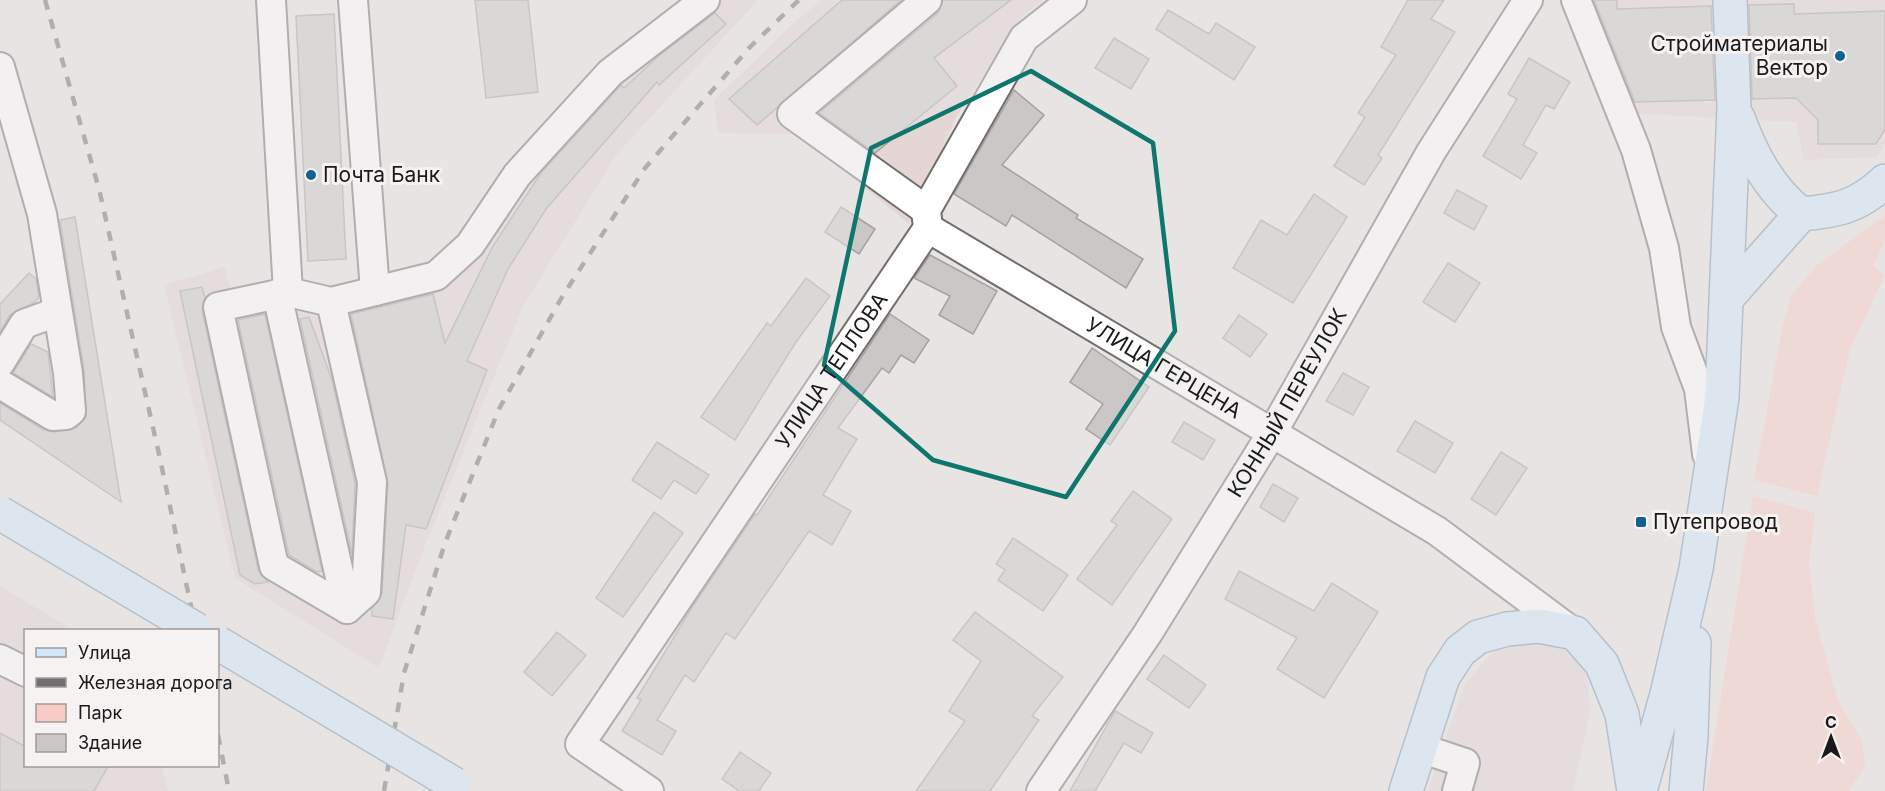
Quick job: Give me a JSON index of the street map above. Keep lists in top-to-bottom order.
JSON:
{
  "streets": {
    "street": ["УЛИЦА ГЕРЦЕНА", "УЛИЦА ТЕПЛОВА", "КОННЫЙ ПЕРЕУЛОК"]
  },
  "crossings": [
    ["УЛИЦА ГЕРЦЕНА", "УЛИЦА ТЕПЛОВА"],
    ["УЛИЦА ГЕРЦЕНА", "КОННЫЙ ПЕРЕУЛОК"]
  ],
  "places": {
    "other": ["Стройматериалы Вектор", "Почта Банк"],
    "transit": ["Путепровод"]
  },
  "legend": [
    "Улица",
    "Железная дорога",
    "Парк",
    "Здание"
  ],
  "north": "top"
}
